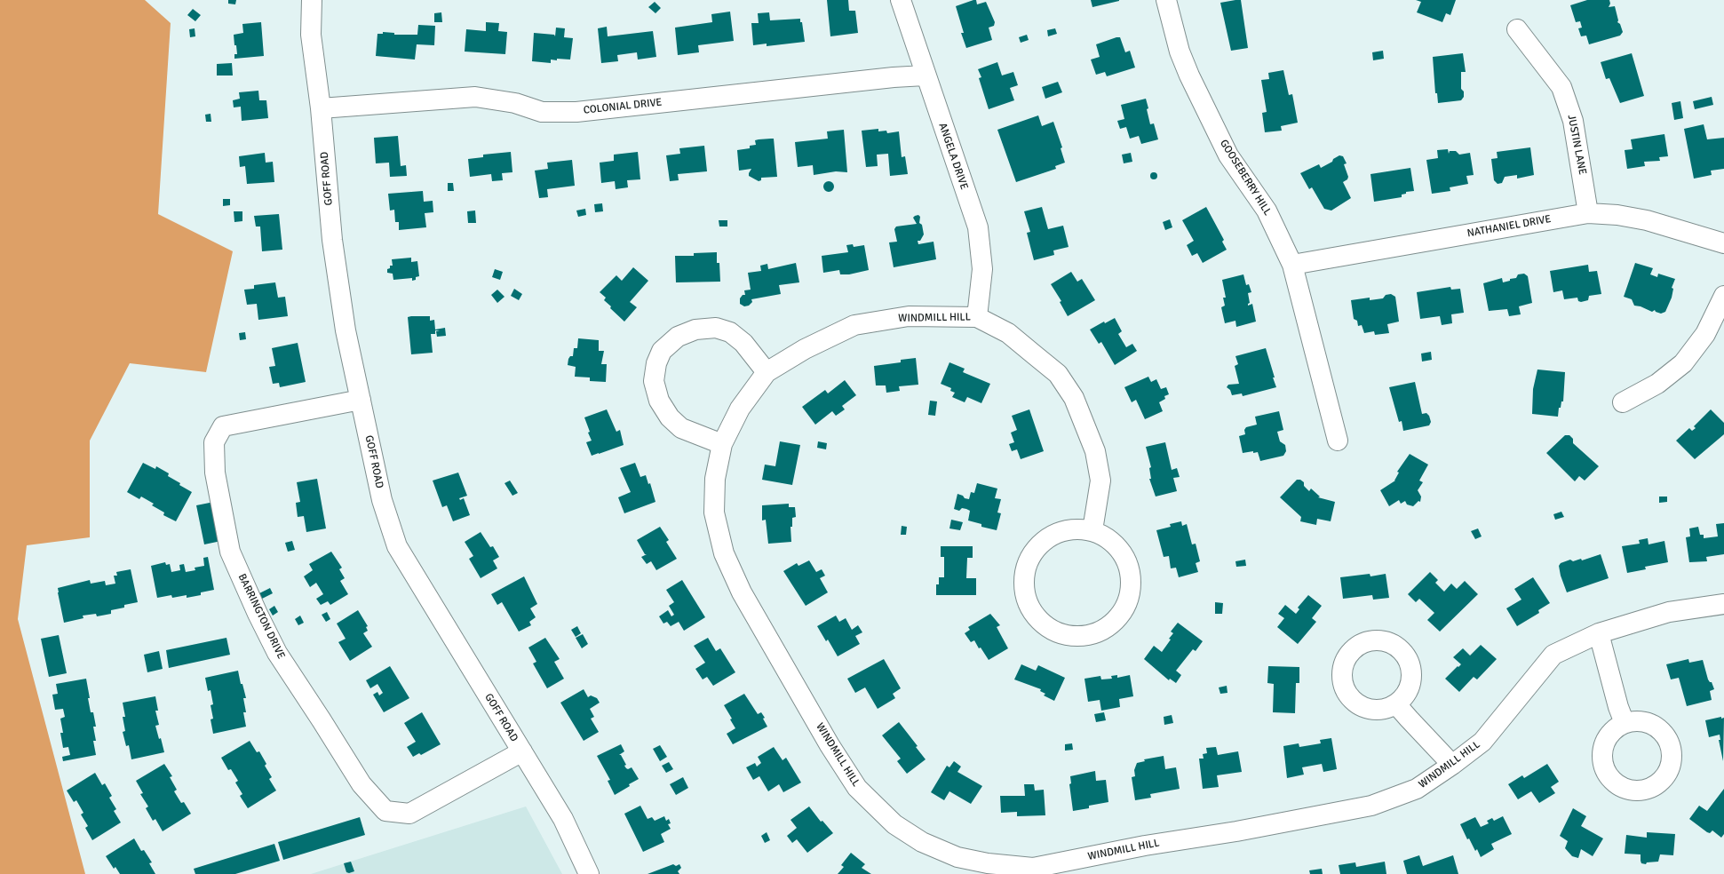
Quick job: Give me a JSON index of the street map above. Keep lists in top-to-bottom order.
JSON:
{
  "streets": {
    "street": [
      "COLONIAL DRIVE",
      "JUSTIN LANE",
      "ANGELA DRIVE",
      "GOOSEBERRY HILL",
      "GOFF ROAD",
      "NATHANIEL DRIVE",
      "WINDMILL HILL",
      "BARRINGTON DRIVE"
    ]
  },
  "crossings": [
    ["COLONIAL DRIVE", "ANGELA DRIVE"],
    ["COLONIAL DRIVE", "GOFF ROAD"],
    ["JUSTIN LANE", "NATHANIEL DRIVE"],
    ["ANGELA DRIVE", "WINDMILL HILL"],
    ["GOOSEBERRY HILL", "NATHANIEL DRIVE"],
    ["GOFF ROAD", "BARRINGTON DRIVE"]
  ]
}
